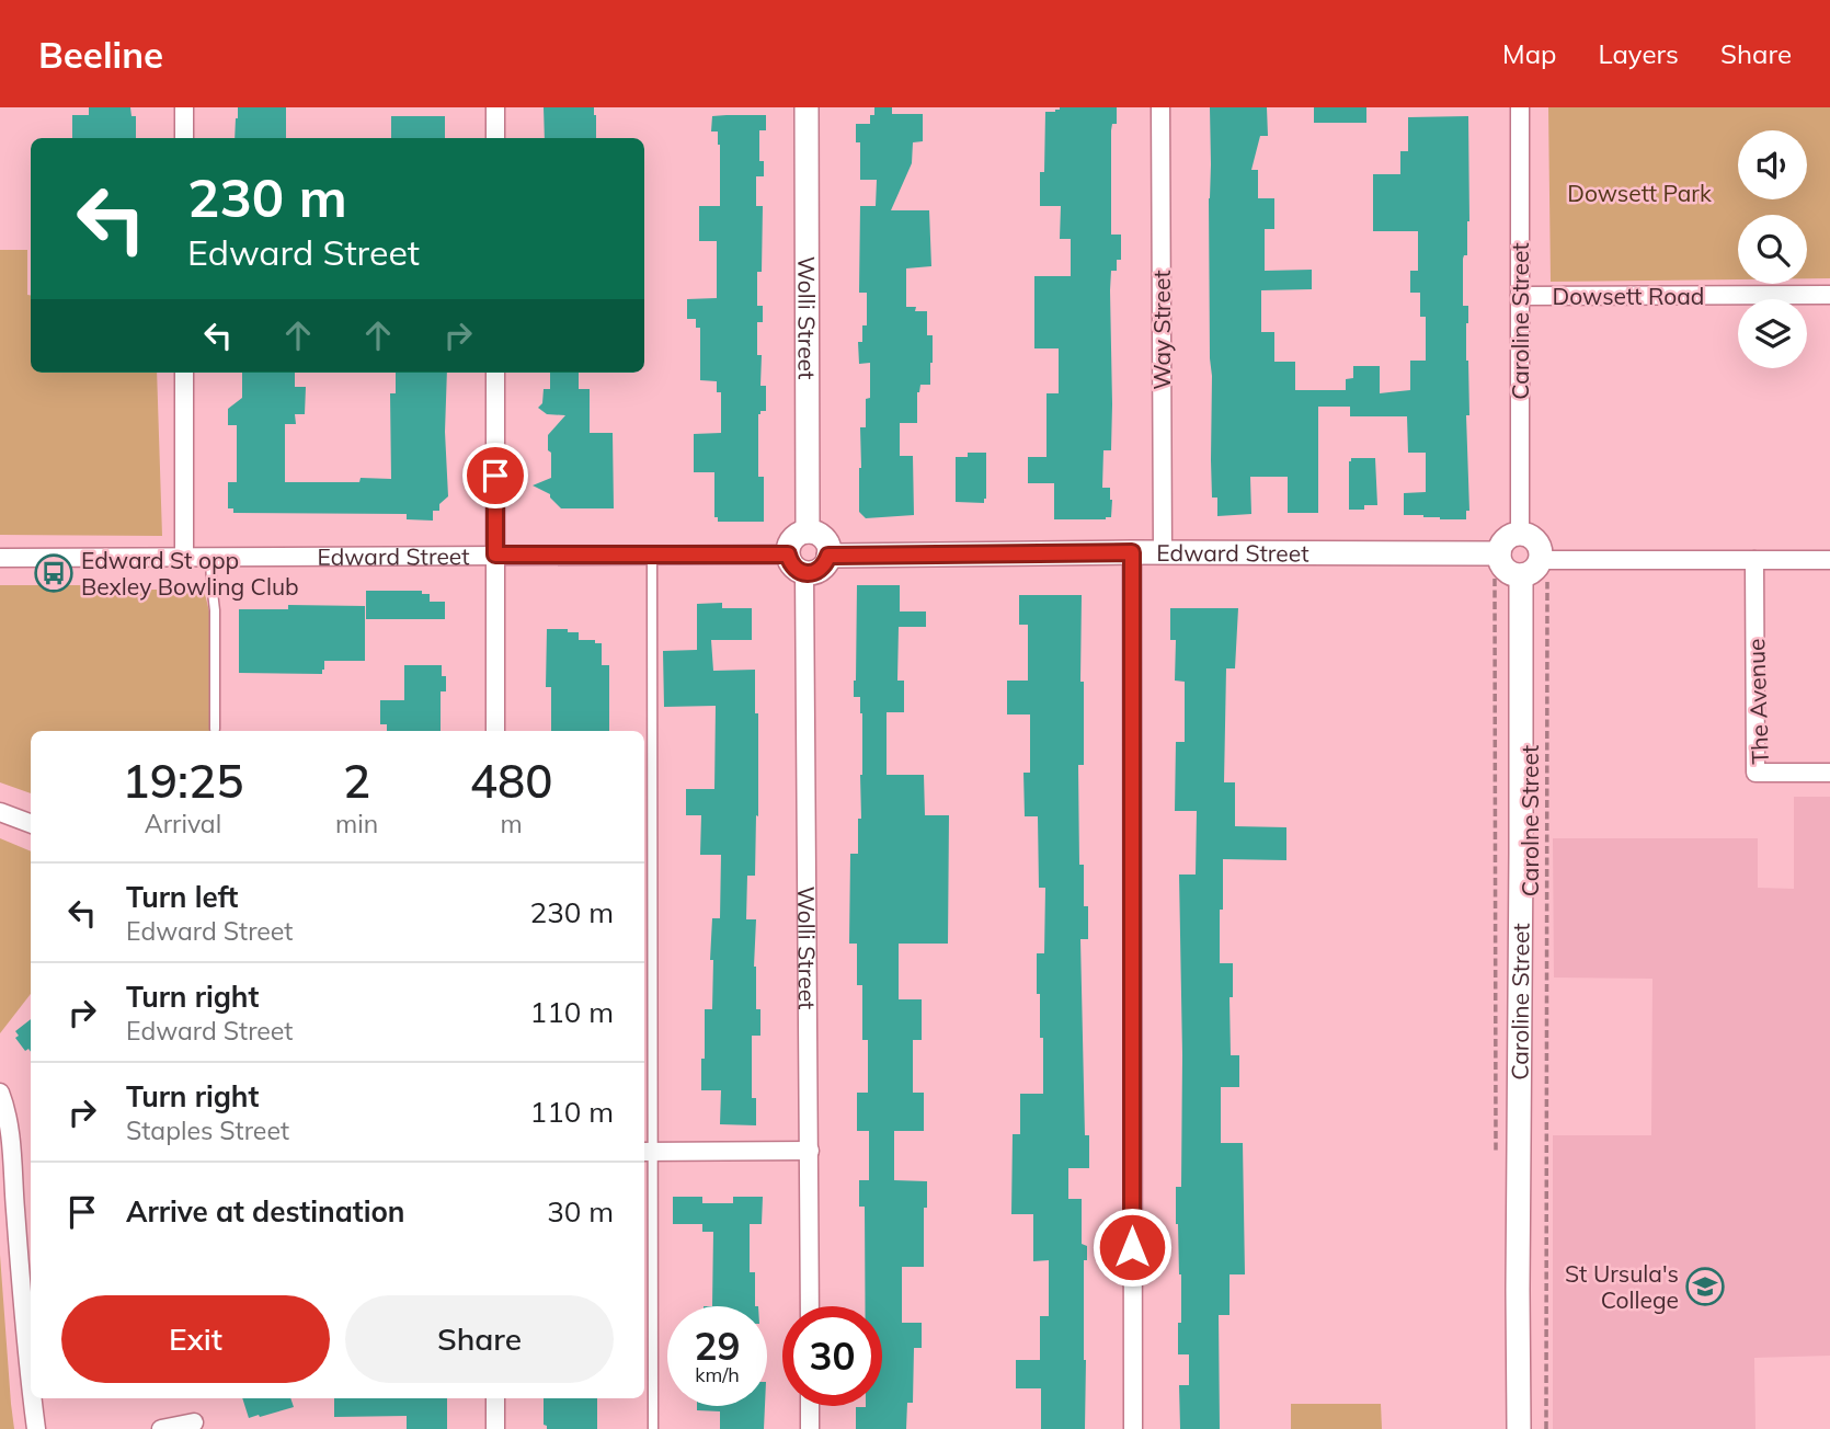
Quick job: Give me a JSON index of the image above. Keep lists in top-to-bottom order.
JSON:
{
  "streets": {
    "street": [
      "Dowsett Road",
      "Wolli Street",
      "Caroline Street",
      "Way Street",
      "Edward Street",
      "The Avenue"
    ],
    "path": ["Carolne Street"]
  },
  "crossings": [
    ["Dowsett Road", "Caroline Street"],
    ["Wolli Street", "Edward Street"],
    ["Caroline Street", "Edward Street"],
    ["Caroline Street", "Carolne Street"],
    ["Way Street", "Edward Street"],
    ["Edward Street", "Carolne Street"]
  ],
  "parks": ["Dowsett Park"],
  "places": {
    "bus stop": ["Edward St opp Bexley Bowling Club"],
    "school or university": ["St Ursula's College"]
  },
  "page": {
    "header": "Beeline",
    "nav": ["Map", "Layers", "Share"],
    "turn": ["230 m", "Edward Street"],
    "eta": [
      "19:25",
      "Arrival",
      "2",
      "min",
      "480",
      "m"
    ],
    "list": [
      {
        "name": "Turn left",
        "note": "Edward Street",
        "value": "230 m"
      },
      {
        "name": "Turn right",
        "note": "Edward Street",
        "value": "110 m"
      },
      {
        "name": "Turn right",
        "note": "Staples Street",
        "value": "110 m"
      },
      {
        "name": "Arrive at destination",
        "value": "30 m"
      }
    ],
    "buttons": ["Exit", "Share"],
    "speed": "29 km/h",
    "limit": "30"
  }
}
